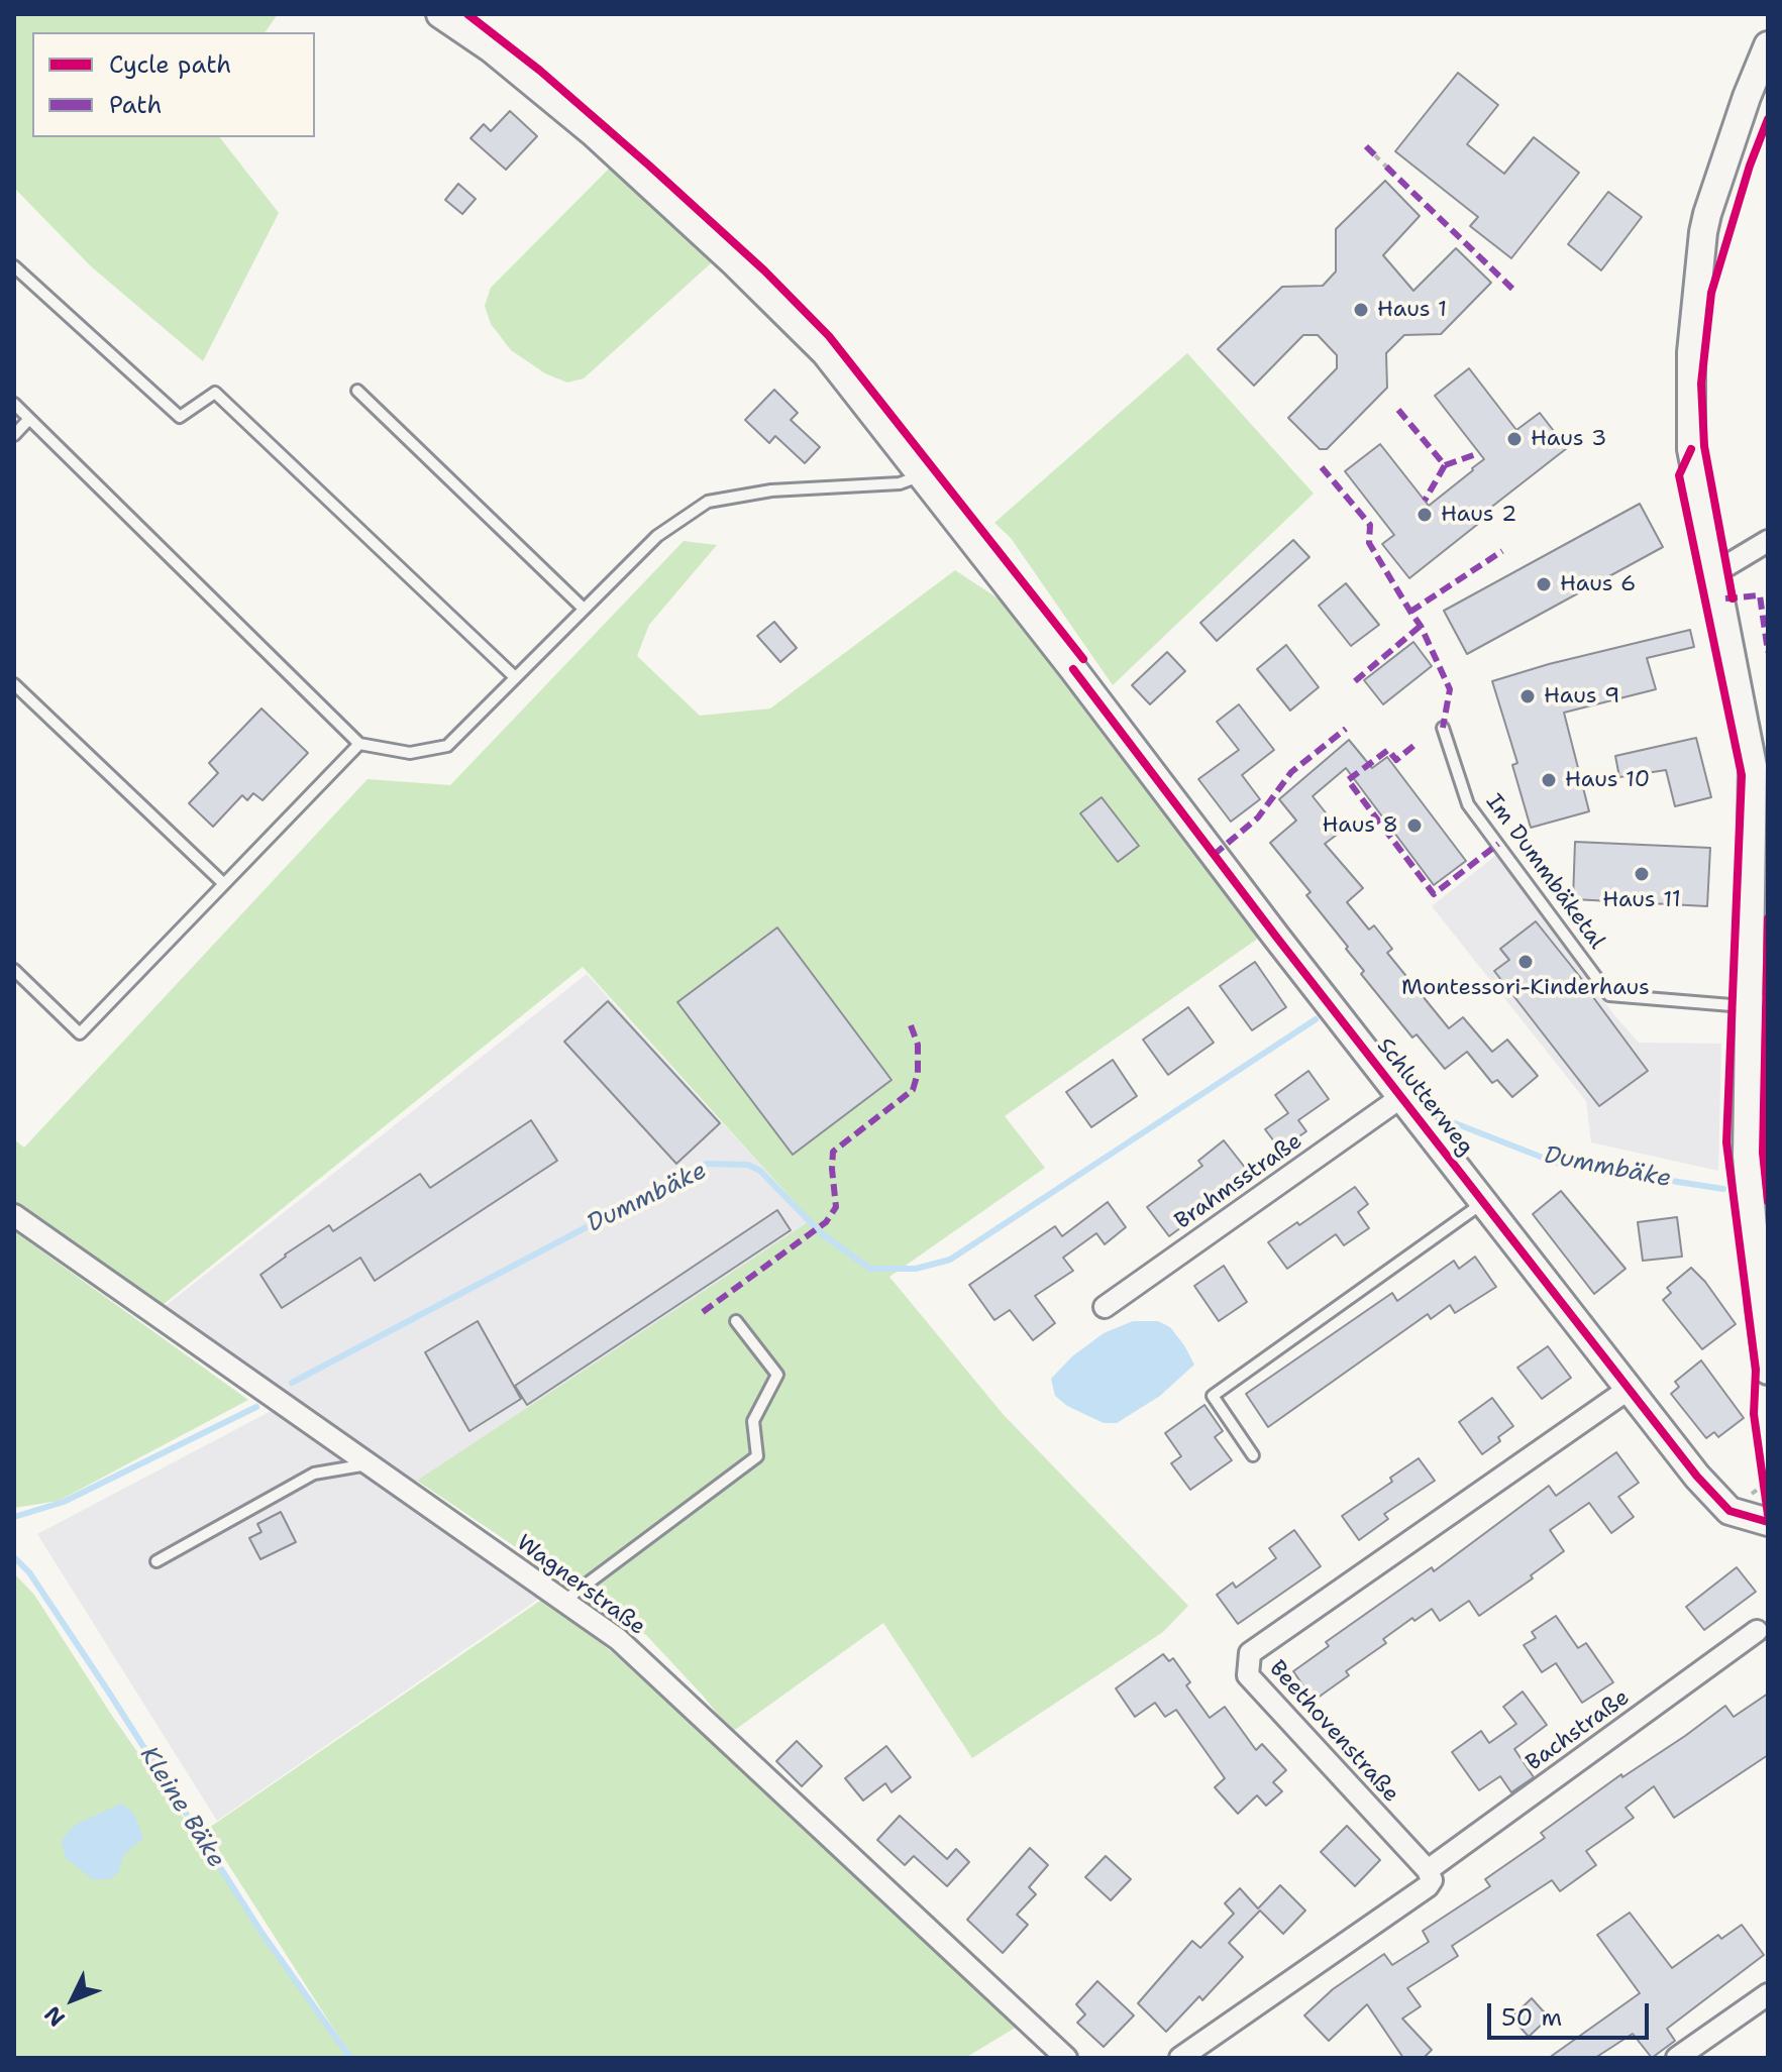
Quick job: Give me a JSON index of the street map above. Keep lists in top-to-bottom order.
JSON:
{
  "streets": {
    "street": [
      "Schlutterweg",
      "Brahmsstraße",
      "Wagnerstraße",
      "Bachstraße",
      "Beethovenstraße"
    ],
    "lane": ["Im Dummbäketal"]
  },
  "crossings": [
    ["Schlutterweg", "Brahmsstraße"],
    ["Schlutterweg", "Beethovenstraße"],
    ["Bachstraße", "Beethovenstraße"]
  ],
  "water": ["Dummbäke", "Kleine Bäke"],
  "places": [
    "Haus 1",
    "Haus 3",
    "Haus 2",
    "Haus 6",
    "Haus 9",
    "Haus 10",
    "Haus 8",
    "Haus 11",
    "Montessori-Kinderhaus"
  ],
  "legend": ["Cycle path", "Path"],
  "scale_bar": "50 m",
  "north": "bottom left"
}
